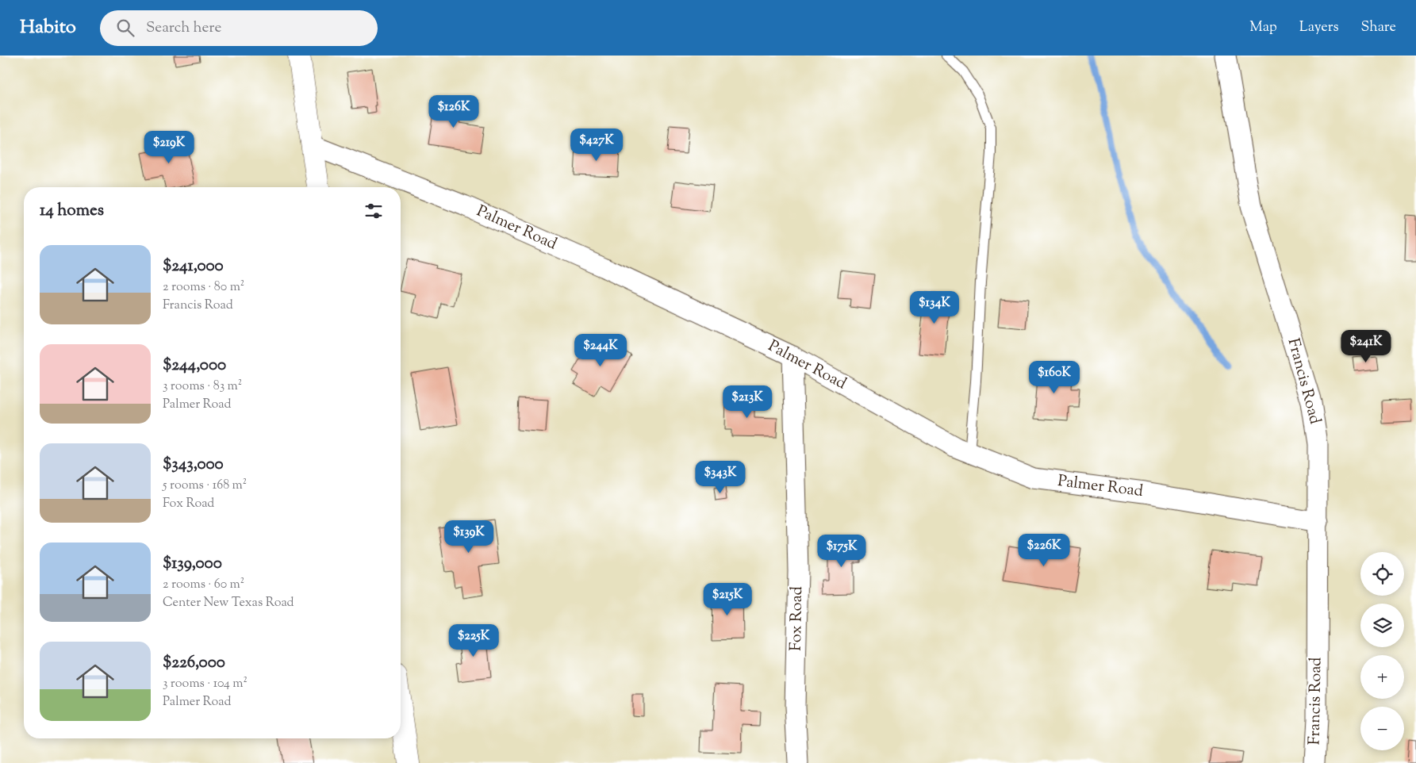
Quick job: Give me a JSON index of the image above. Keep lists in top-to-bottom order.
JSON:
{
  "streets": {
    "street": ["Palmer Road", "Francis Road", "Fox Road"]
  },
  "crossings": [
    ["Palmer Road", "Francis Road"],
    ["Palmer Road", "Fox Road"]
  ],
  "page": {
    "header": "Habito",
    "search": "Search here",
    "nav": ["Map", "Layers", "Share"],
    "price": [
      "$126K",
      "$427K",
      "$219K",
      "$134K",
      "$241K",
      "$244K",
      "$160K",
      "$213K",
      "$343K",
      "$139K",
      "$226K",
      "$175K",
      "$215K",
      "$225K"
    ],
    "heading": "14 homes",
    "list": [
      {
        "name": "$241,000",
        "note": "2 rooms · 80 m² · Francis Road"
      },
      {
        "name": "$244,000",
        "note": "3 rooms · 83 m² · Palmer Road"
      },
      {
        "name": "$343,000",
        "note": "5 rooms · 168 m² · Fox Road"
      },
      {
        "name": "$139,000",
        "note": "2 rooms · 60 m² · Center New Texas Road"
      },
      {
        "name": "$226,000",
        "note": "3 rooms · 104 m² · Palmer Road"
      }
    ],
    "map_buttons": ["+", "−"]
  }
}
